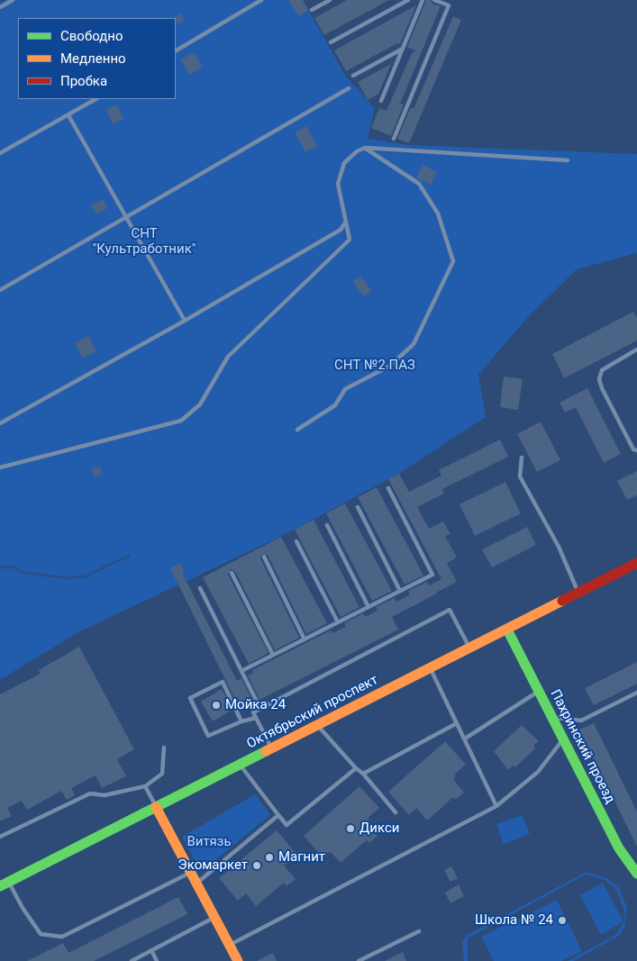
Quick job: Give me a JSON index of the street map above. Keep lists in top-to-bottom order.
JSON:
{
  "streets": {
    "main road": ["Октябрьский проспект", "Пахринский проезд"]
  },
  "crossings": [
    ["Октябрьский проспект", "Пахринский проезд"]
  ],
  "parks": ["СНТ \"Культработник\"", "СНТ №2 ПАЗ", "Витязь"],
  "places": [
    "Мойка 24",
    "Дикси",
    "Магнит",
    "Экомаркет",
    "Школа № 24"
  ],
  "legend": ["Свободно", "Медленно", "Пробка"]
}
